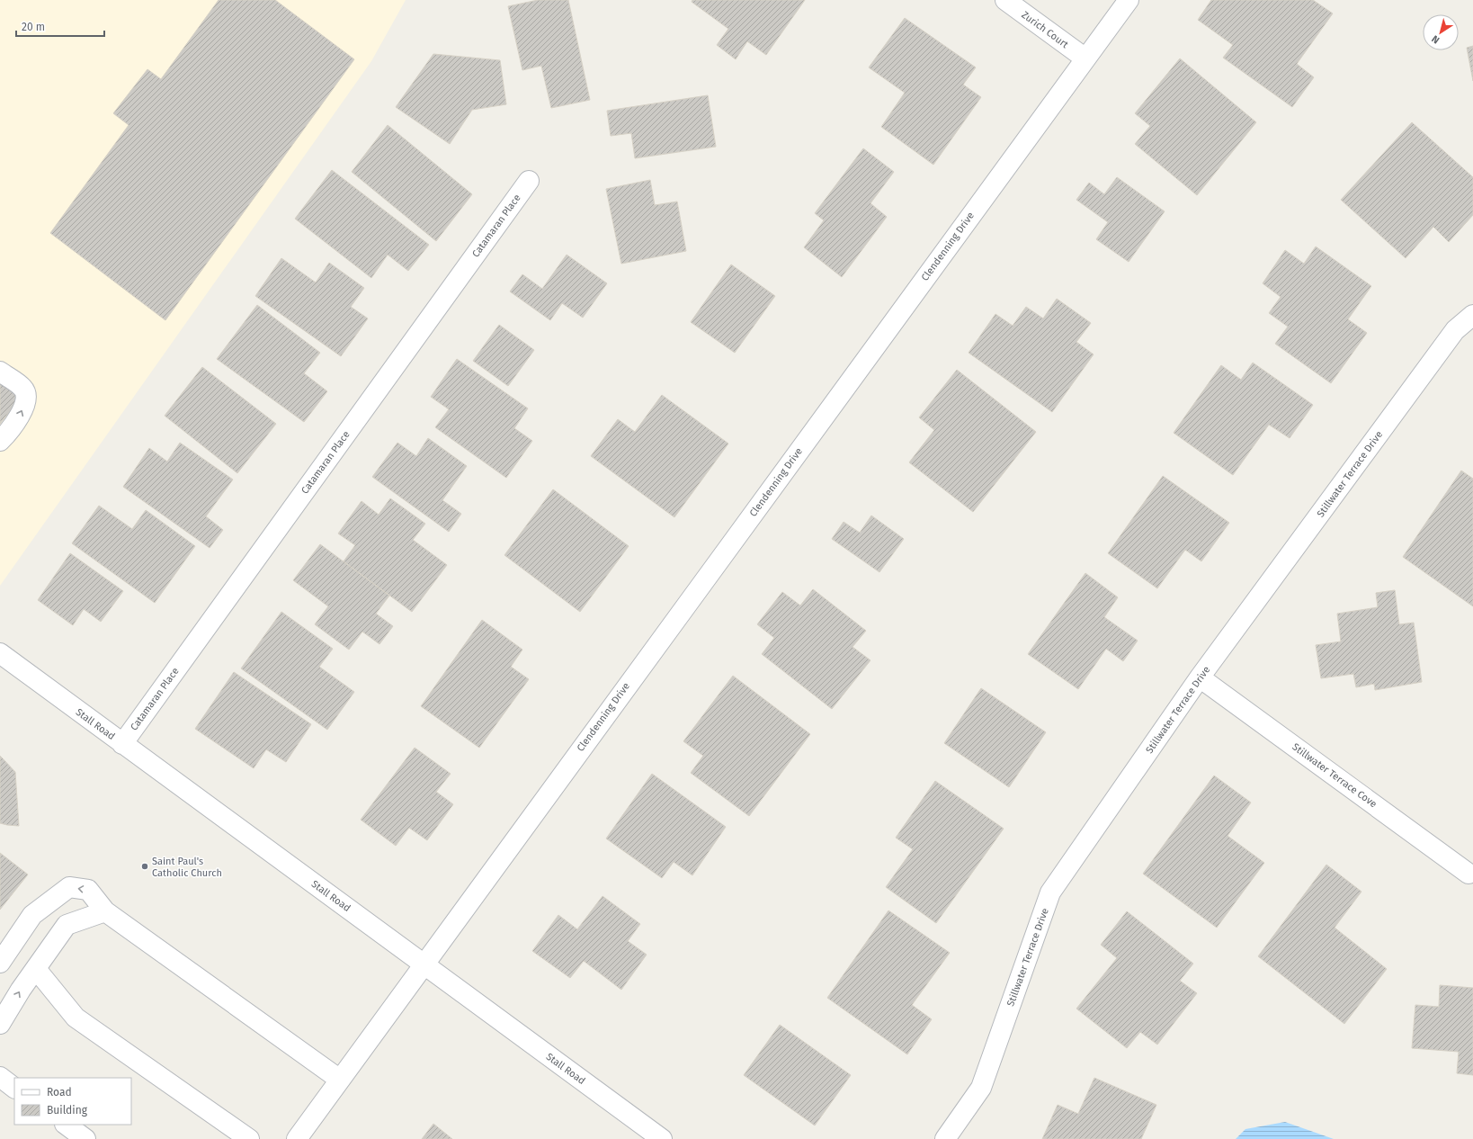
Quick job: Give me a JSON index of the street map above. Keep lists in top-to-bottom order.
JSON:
{
  "streets": {
    "street": [
      "Zurich Court",
      "Catamaran Place",
      "Clendenning Drive",
      "Stillwater Terrace Drive",
      "Stall Road",
      "Stillwater Terrace Cove"
    ]
  },
  "crossings": [
    ["Zurich Court", "Clendenning Drive"],
    ["Catamaran Place", "Stall Road"],
    ["Clendenning Drive", "Stall Road"],
    ["Stillwater Terrace Drive", "Stillwater Terrace Cove"]
  ],
  "places": ["Saint Paul's Catholic Church"],
  "legend": ["Road", "Building"],
  "scale_bar": "20 m",
  "north": "bottom left"
}
